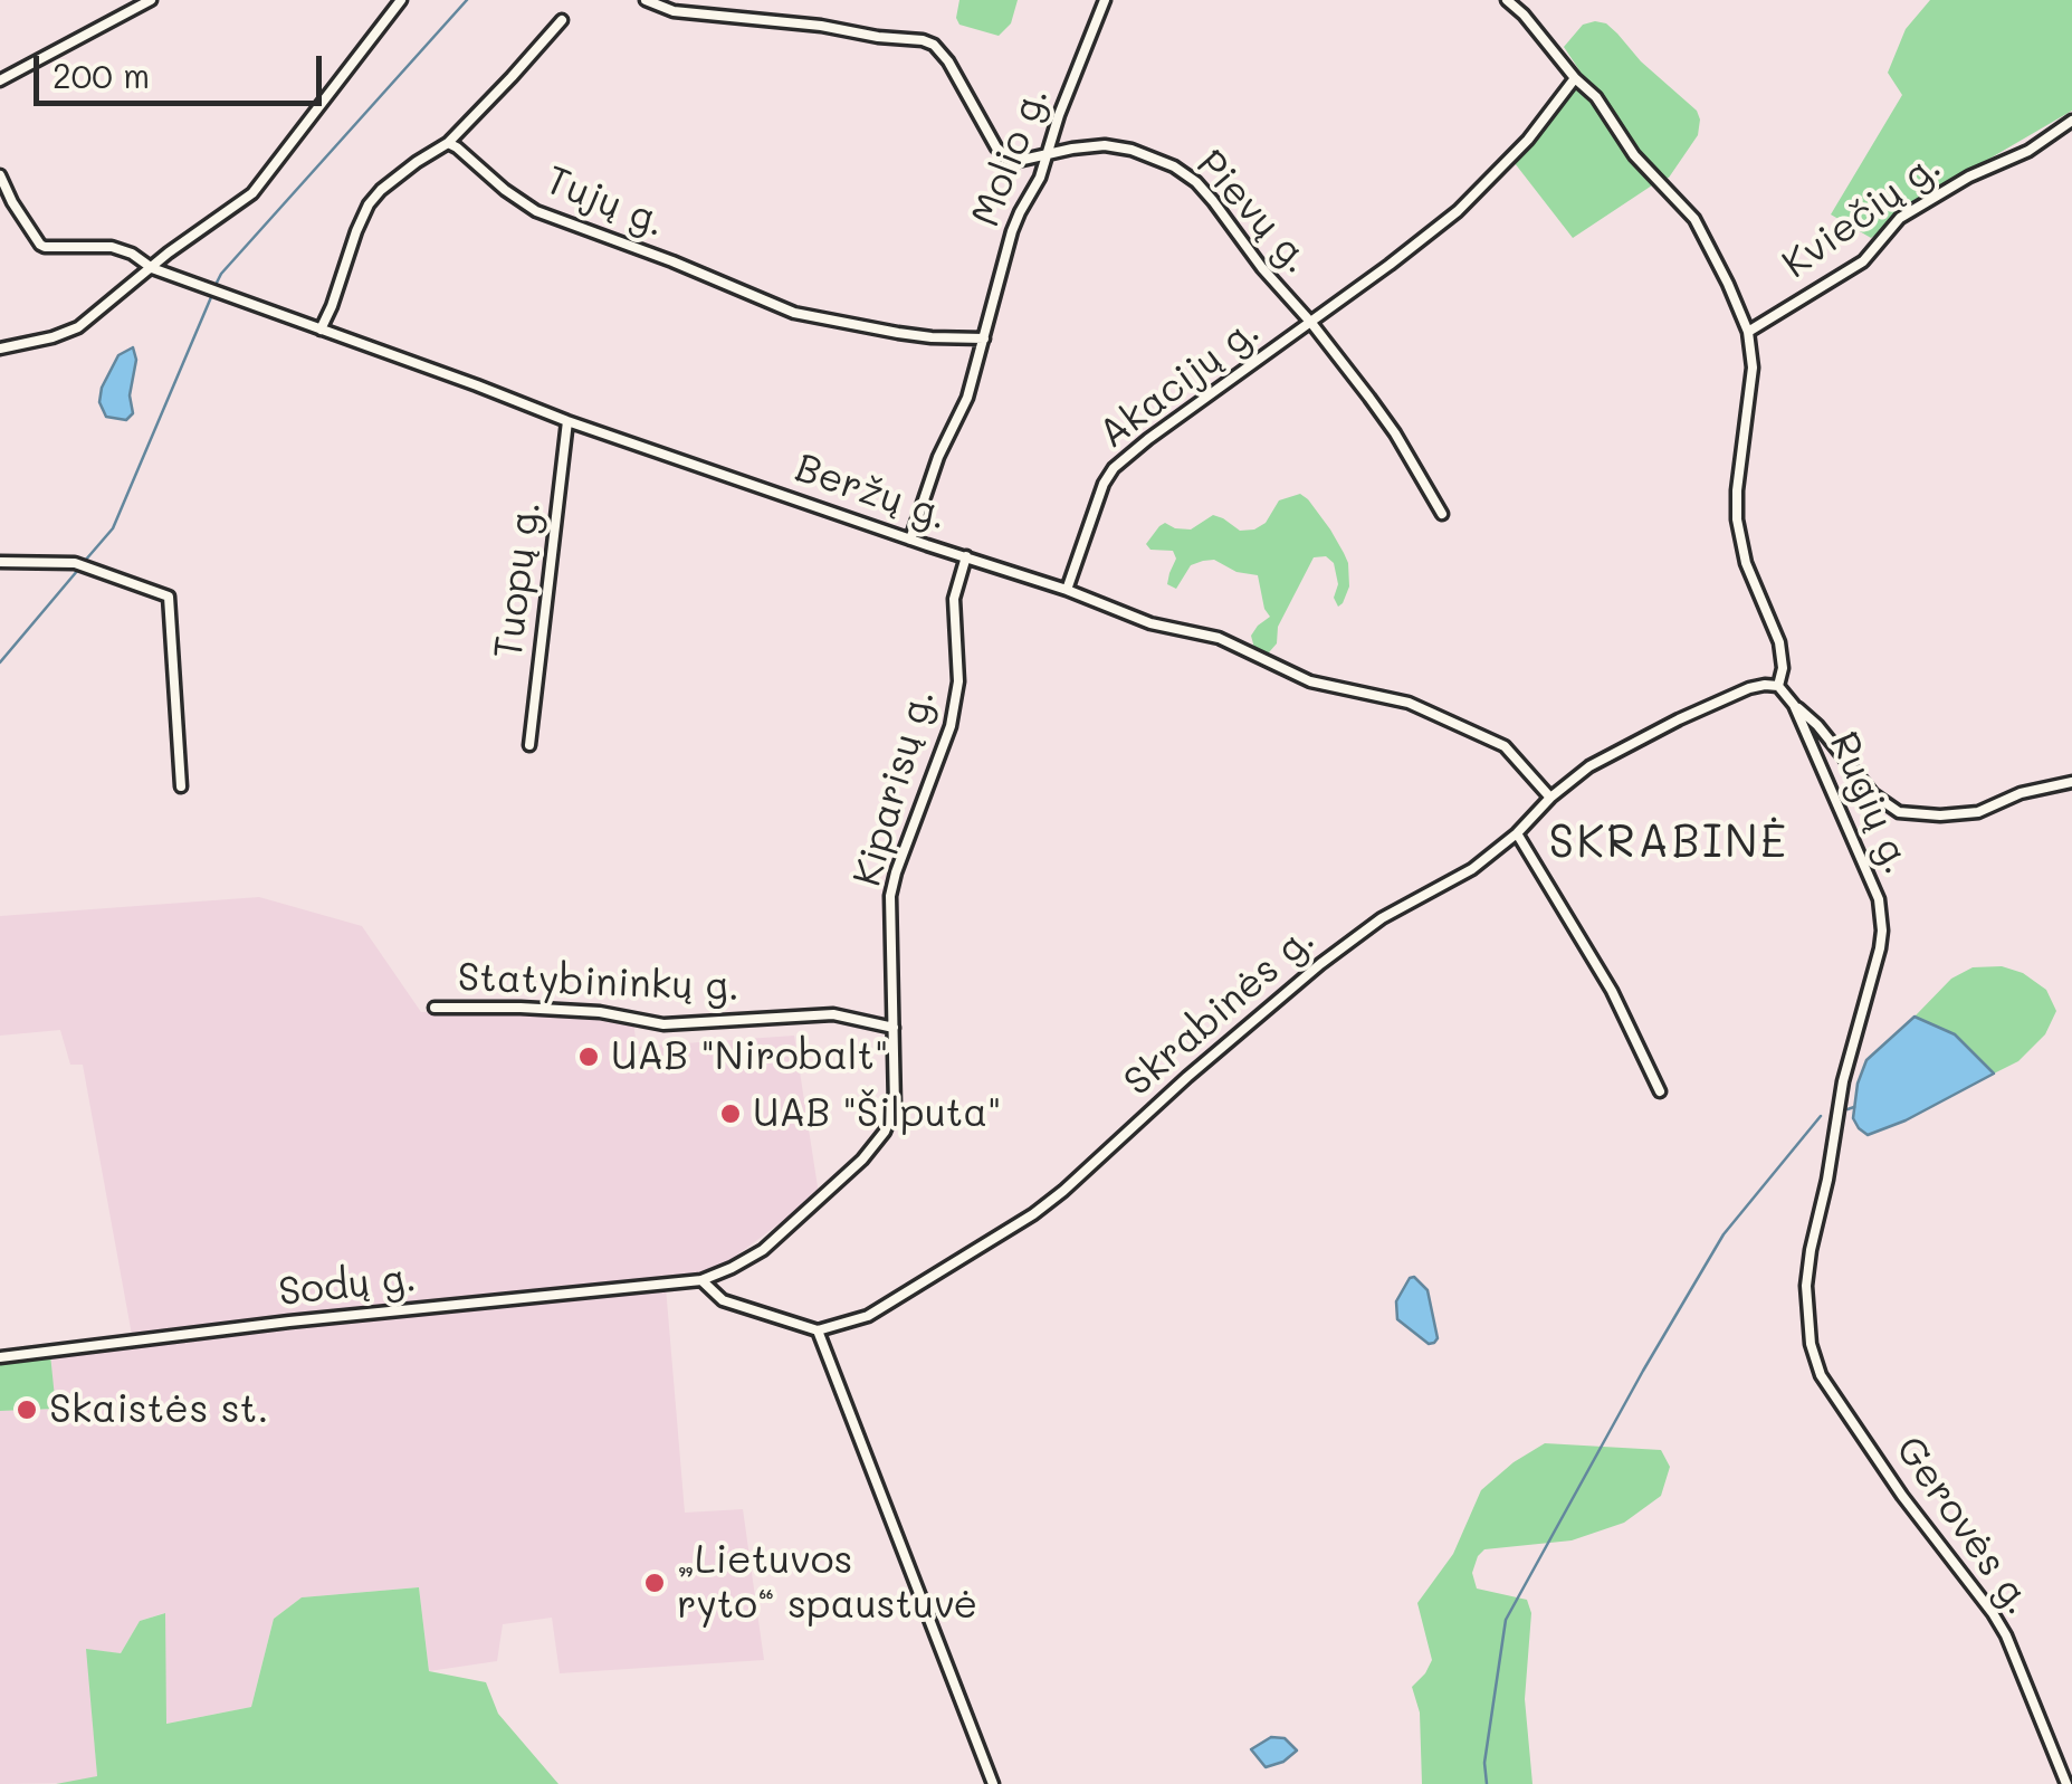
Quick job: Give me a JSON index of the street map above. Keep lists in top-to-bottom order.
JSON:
{
  "streets": {
    "street": [
      "Molio g.",
      "Tujų g.",
      "Pievų g.",
      "Kviečių g.",
      "Akacijų g.",
      "Beržų g.",
      "Tuopų g.",
      "Kiparisų g.",
      "Rugių g.",
      "Statybininkų g.",
      "Skrabinės g.",
      "Sodų g.",
      "Gerovės g."
    ]
  },
  "crossings": [
    ["Molio g.", "Tujų g."],
    ["Molio g.", "Pievų g."],
    ["Molio g.", "Beržų g."],
    ["Pievų g.", "Akacijų g."],
    ["Akacijų g.", "Beržų g."],
    ["Beržų g.", "Tuopų g."],
    ["Beržų g.", "Kiparisų g."],
    ["Beržų g.", "Skrabinės g."],
    ["Kiparisų g.", "Statybininkų g."],
    ["Kiparisų g.", "Sodų g."],
    ["Rugių g.", "Skrabinės g."],
    ["Rugių g.", "Gerovės g."]
  ],
  "districts": ["SKRABINĖ"],
  "places": [
    "UAB \"Nirobalt\"",
    "UAB \"Šilputa\"",
    "Skaistės st.",
    "„Lietuvos ryto“ spaustuvė"
  ],
  "scale_bar": "200 m"
}
